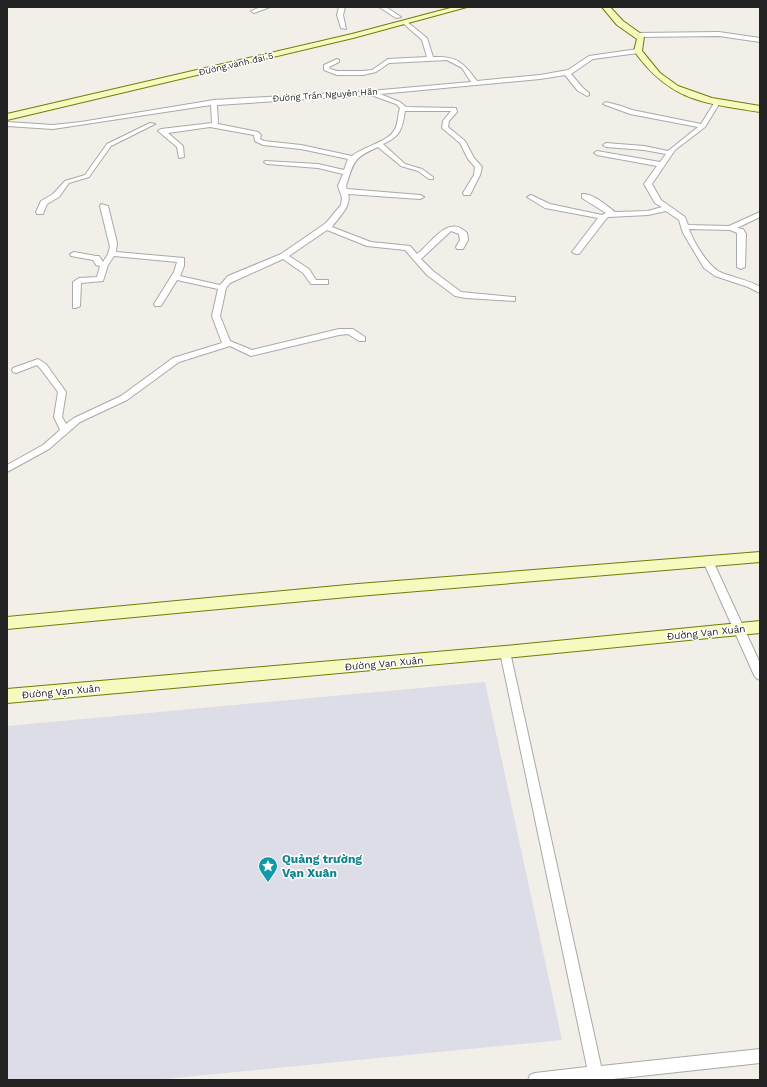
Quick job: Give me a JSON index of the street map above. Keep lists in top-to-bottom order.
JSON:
{
  "streets": {
    "street": ["Đường vành đai 5", "Đường Trần Nguyên Hãn", "Đường Vạn Xuân"]
  },
  "places": {
    "place": ["Quảng trường Vạn Xuân"]
  }
}
